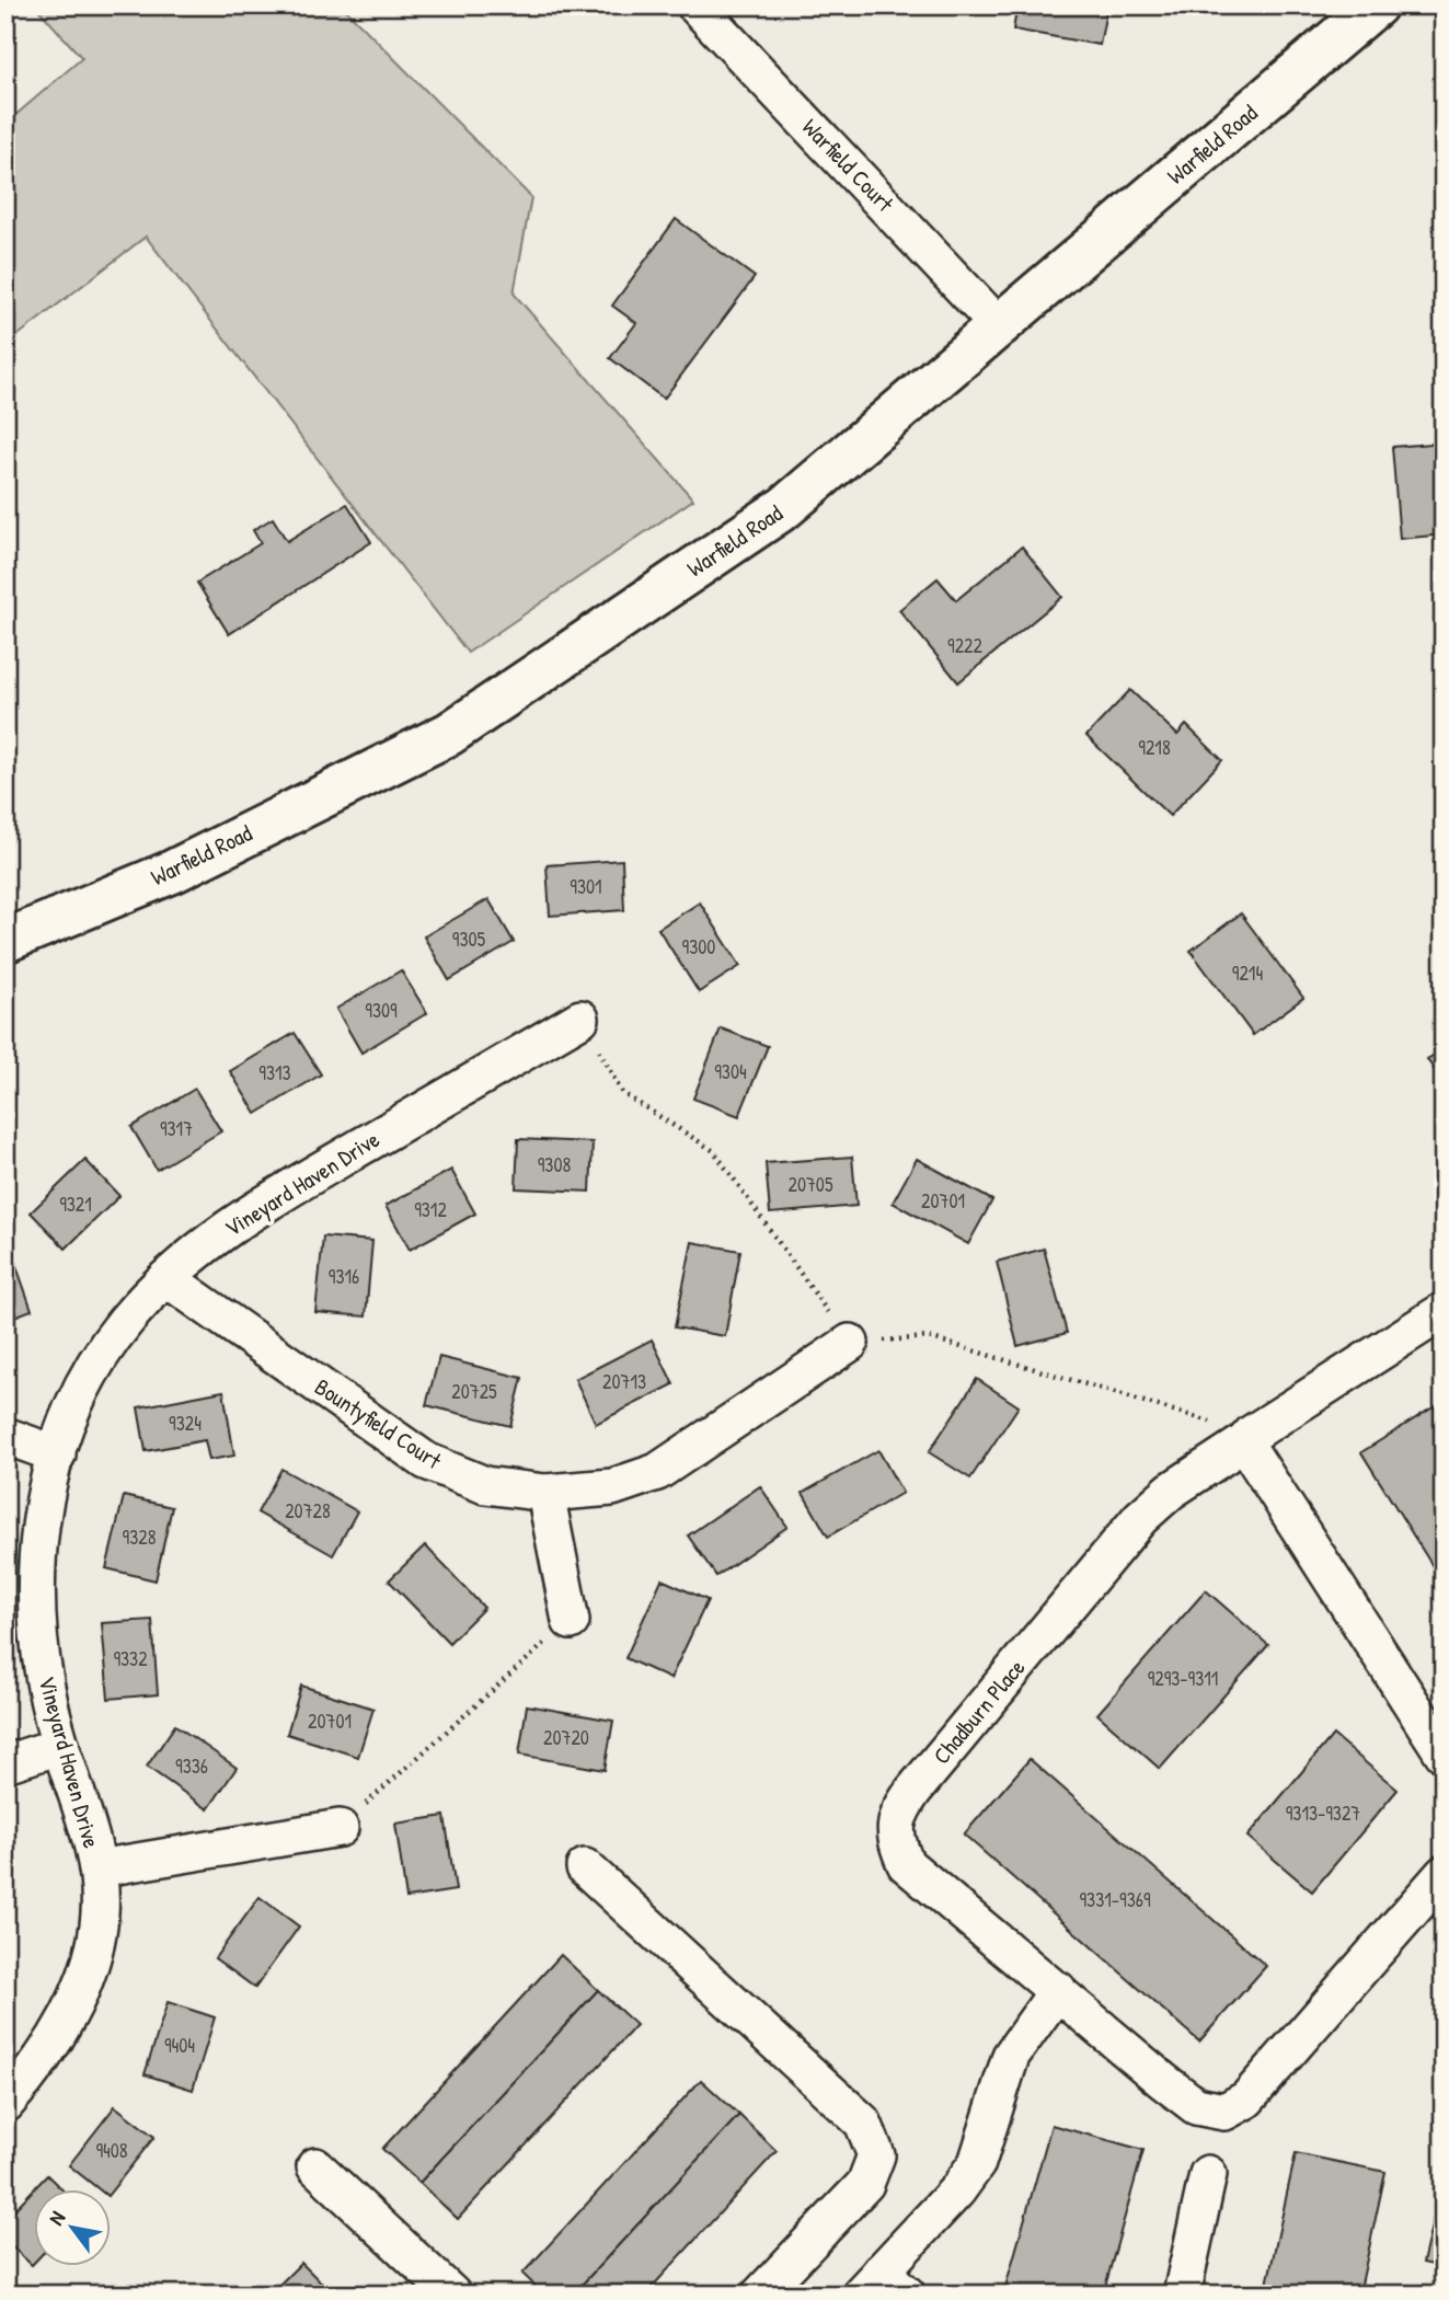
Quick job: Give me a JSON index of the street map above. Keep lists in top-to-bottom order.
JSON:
{
  "streets": {
    "street": [
      "Warfield Road",
      "Warfield Court",
      "Vineyard Haven Drive",
      "Bountyfield Court",
      "Chadburn Place"
    ]
  },
  "crossings": [
    ["Warfield Road", "Warfield Court"],
    ["Vineyard Haven Drive", "Bountyfield Court"]
  ],
  "house_numbers": [
    "9222",
    "9218",
    "9301",
    "9305",
    "9300",
    "9214",
    "9309",
    "9304",
    "9313",
    "9317",
    "9308",
    "20705",
    "20701",
    "9321",
    "9312",
    "9316",
    "20713",
    "20725",
    "9324",
    "20728",
    "9328",
    "9332",
    "9293-9311",
    "20701",
    "20720",
    "9336",
    "9313-9327",
    "9331-9369",
    "9404",
    "9408"
  ],
  "north": "top left"
}
